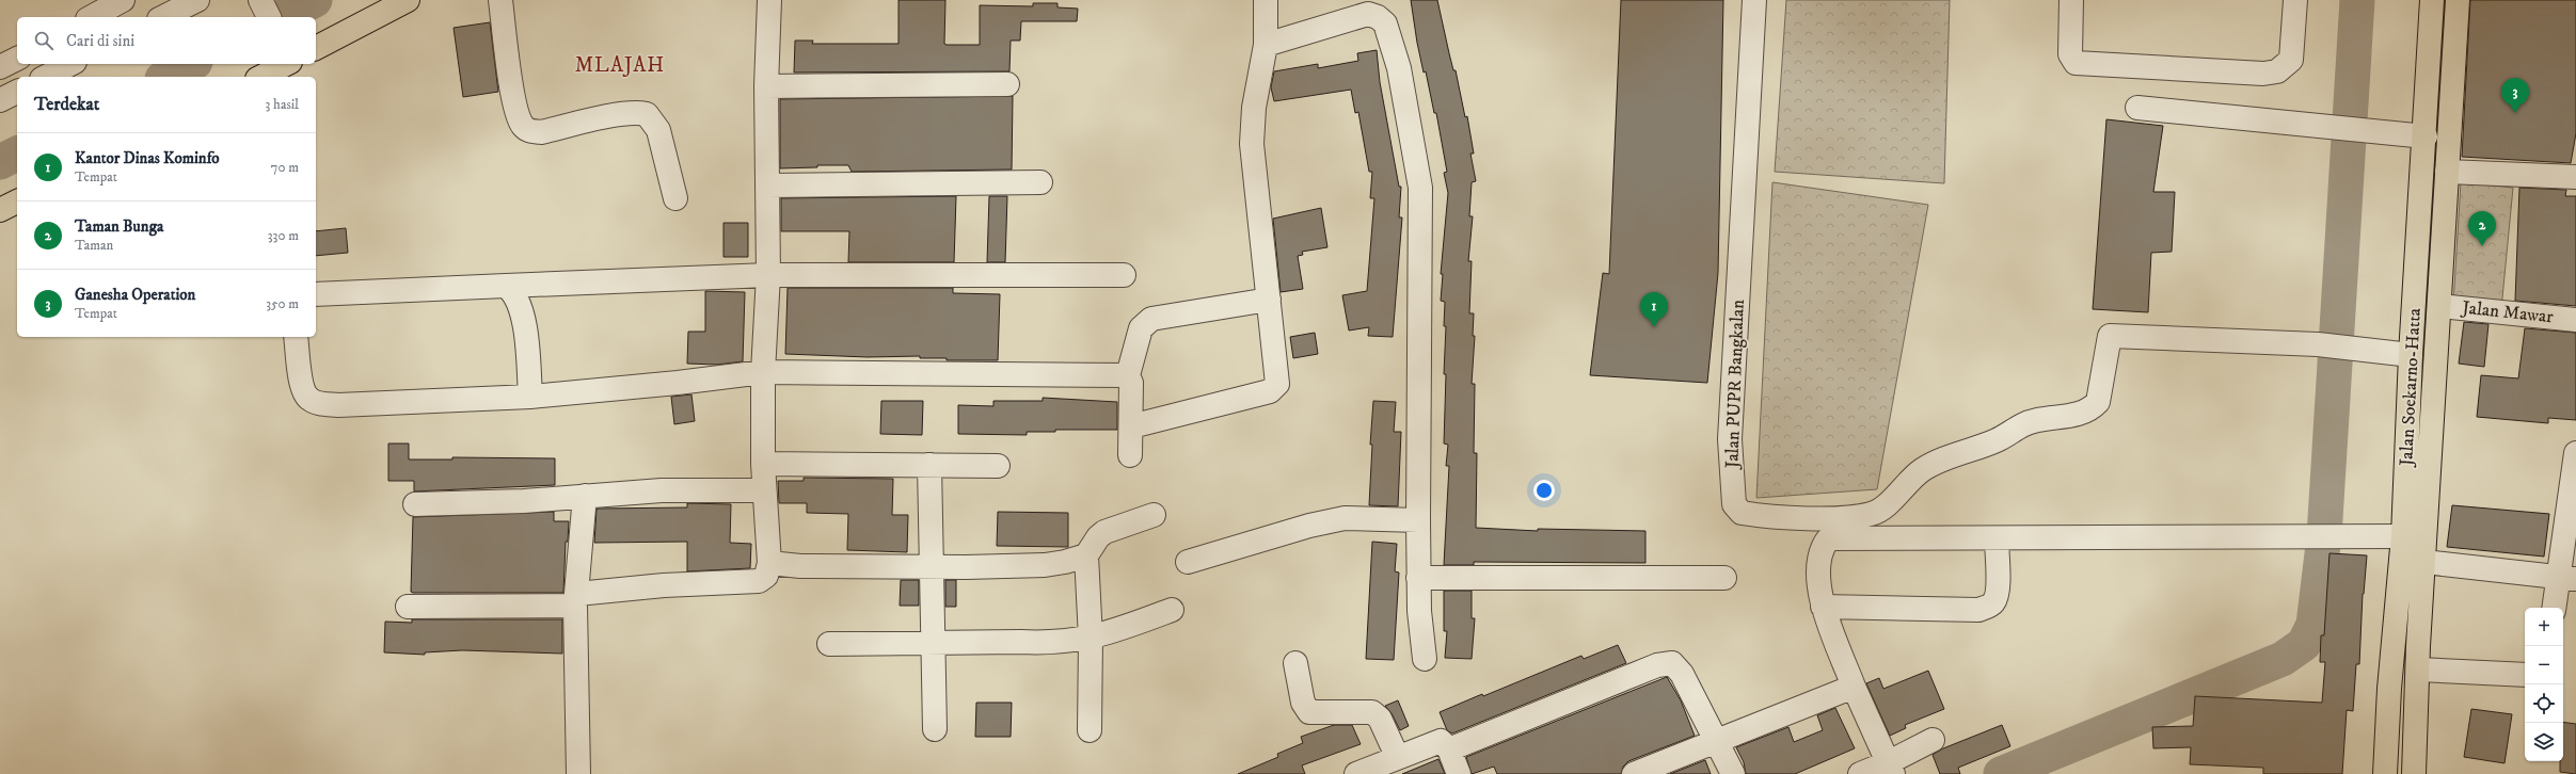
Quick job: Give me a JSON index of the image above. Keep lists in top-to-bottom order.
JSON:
{
  "streets": {
    "main road": ["Jalan Soekarno-Hatta"],
    "street": ["Jalan Mawar", "Jalan PUPR Bangkalan"]
  },
  "crossings": [
    ["Jalan Mawar", "Jalan Soekarno-Hatta"],
    ["Jalan PUPR Bangkalan", "Jalan Soekarno-Hatta"]
  ],
  "districts": ["MLAJAH"],
  "page": {
    "search": "Cari di sini",
    "heading": ["Terdekat", "3 hasil"],
    "pins": ["3", "2", "1"],
    "list": [
      {
        "mark": "1",
        "name": "Kantor Dinas Kominfo",
        "note": "Tempat",
        "value": "70 m"
      },
      {
        "mark": "2",
        "name": "Taman Bunga",
        "note": "Taman",
        "value": "330 m"
      },
      {
        "mark": "3",
        "name": "Ganesha Operation",
        "note": "Tempat",
        "value": "350 m"
      }
    ],
    "map_buttons": ["+", "−"]
  }
}
